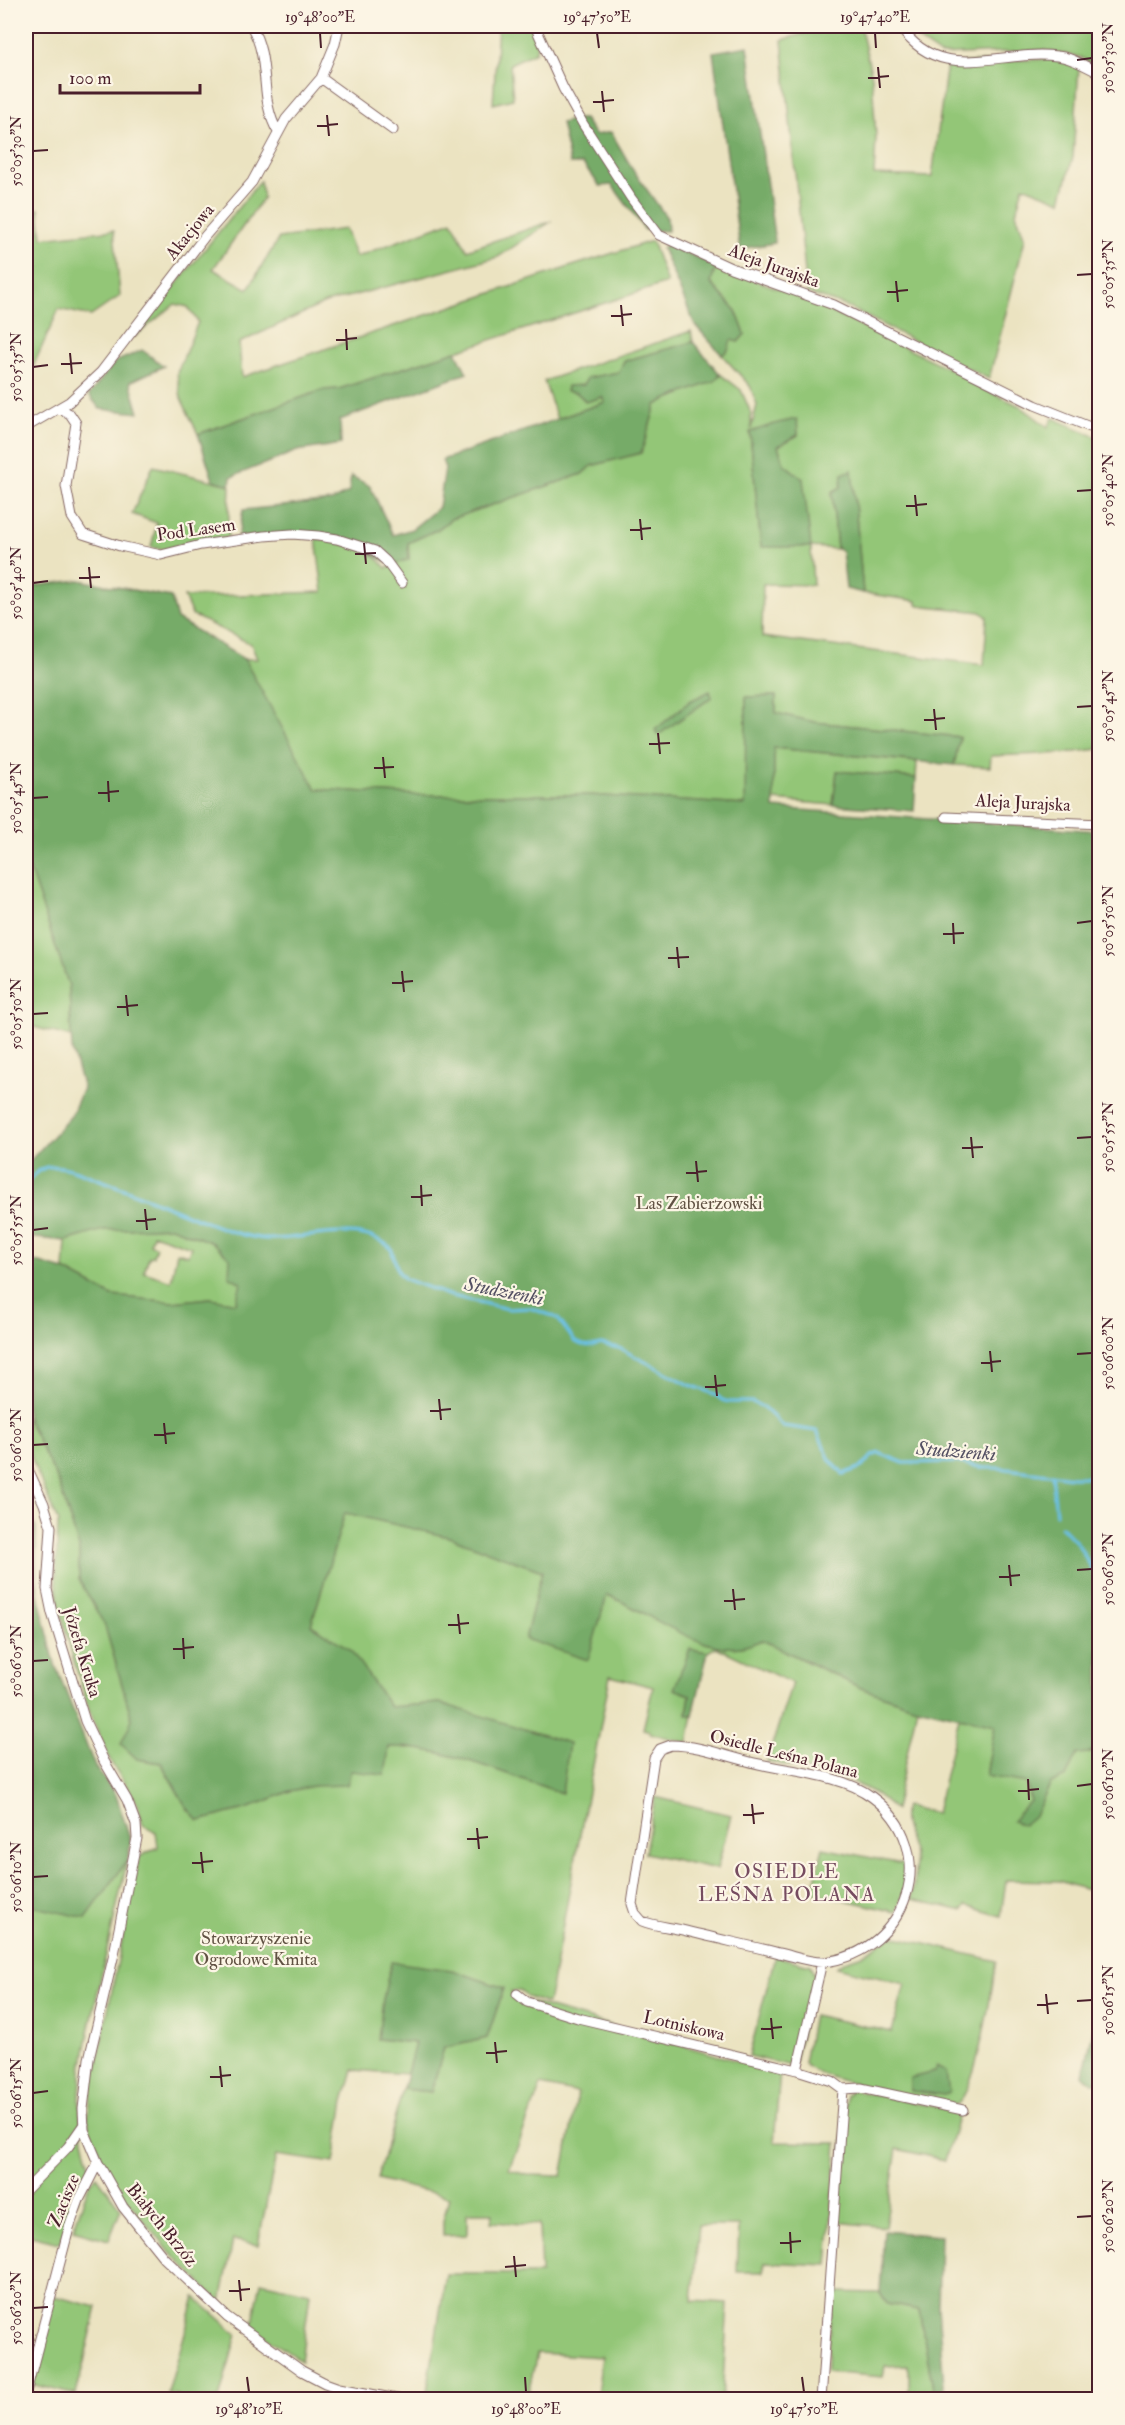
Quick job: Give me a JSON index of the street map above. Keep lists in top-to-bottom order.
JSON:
{
  "streets": {
    "street": [
      "Akacjowa",
      "Aleja Jurajska",
      "Pod Lasem",
      "Józefa Kruka",
      "Osiedle Leśna Polana",
      "Lotniskowa",
      "Zacisze",
      "Białych Brzóz"
    ]
  },
  "crossings": [
    ["Akacjowa", "Pod Lasem"],
    ["Józefa Kruka", "Białych Brzóz"],
    ["Zacisze", "Białych Brzóz"]
  ],
  "districts": ["OSIEDLE LEŚNA POLANA"],
  "water": ["Studzienki"],
  "parks": ["Las Zabierzowski", "Stowarzyszenie Ogrodowe Kmita"],
  "scale_bar": "100 m",
  "coordinates": [
    "19°48'00\"E",
    "19°47'50\"E",
    "19°47'40\"E",
    "50°05'30\"N",
    "50°05'35\"N",
    "50°05'40\"N",
    "50°05'45\"N",
    "50°05'50\"N",
    "50°05'55\"N",
    "50°06'00\"N",
    "50°06'05\"N",
    "50°06'10\"N",
    "50°06'15\"N",
    "50°06'20\"N",
    "19°48'10\"E"
  ]
}
